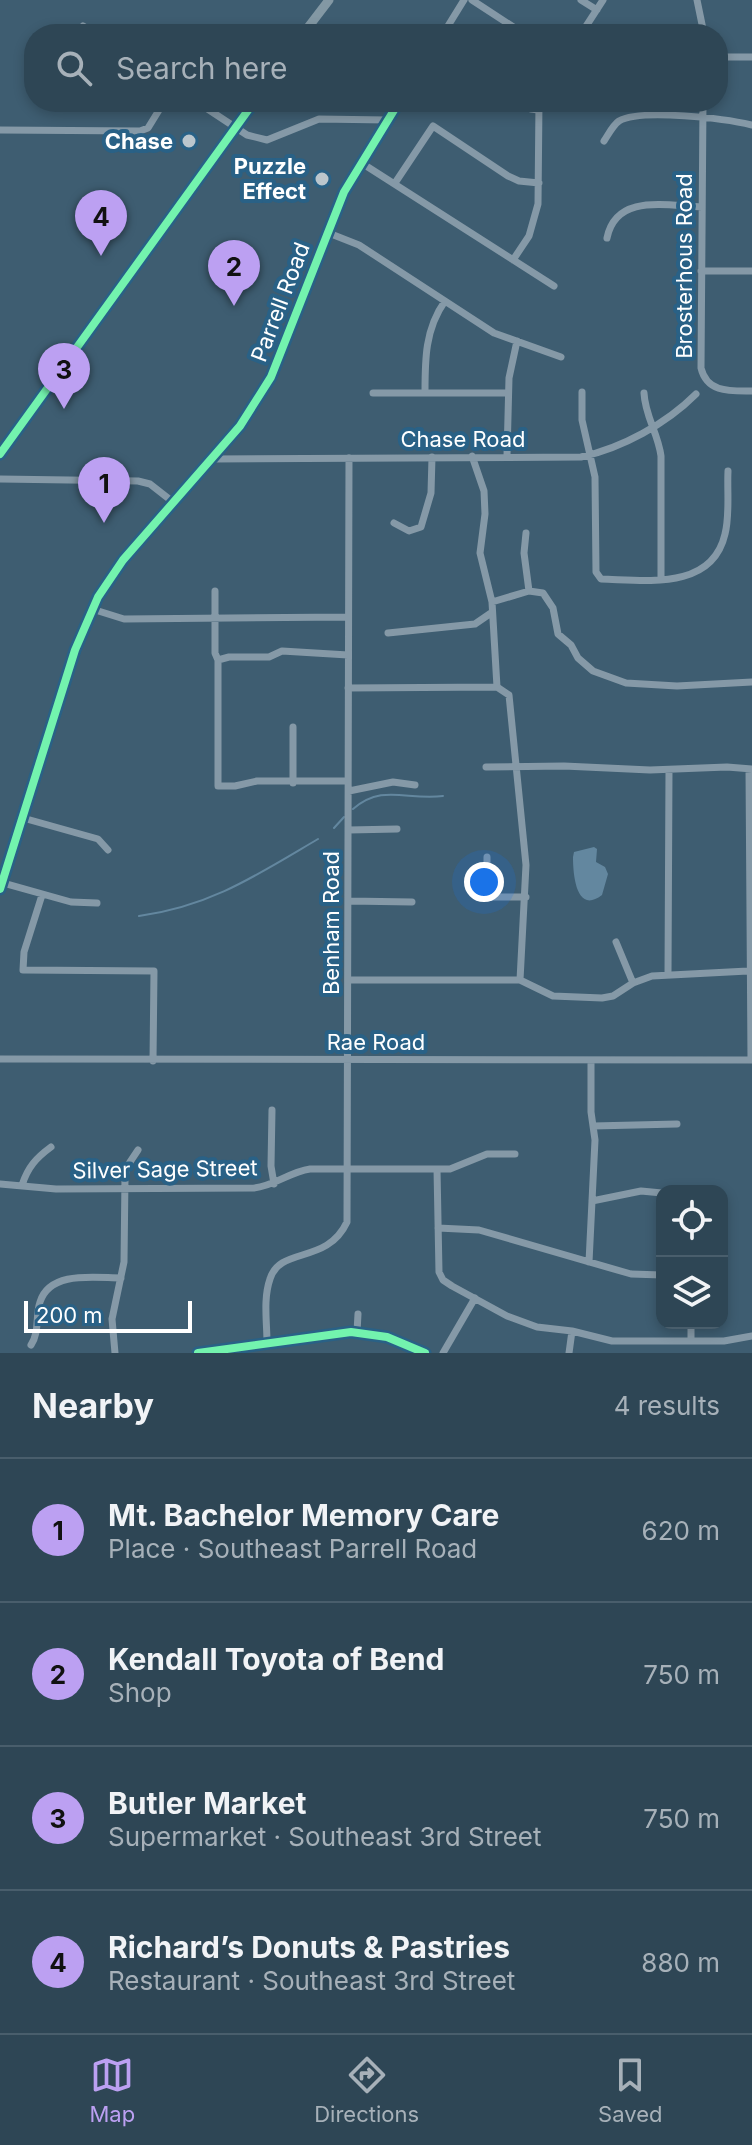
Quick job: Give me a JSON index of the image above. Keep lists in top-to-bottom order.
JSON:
{
  "streets": {
    "street": [
      "Brosterhous Road",
      "Parrell Road",
      "Chase Road",
      "Benham Road",
      "Rae Road",
      "Silver Sage Street"
    ]
  },
  "crossings": [
    ["Parrell Road", "Chase Road"],
    ["Chase Road", "Benham Road"],
    ["Benham Road", "Rae Road"],
    ["Benham Road", "Silver Sage Street"]
  ],
  "places": ["Chase", "Puzzle Effect"],
  "scale_bar": "200 m",
  "page": {
    "search": "Search here",
    "pins": [
      "4",
      "2",
      "3",
      "1"
    ],
    "scale": "200 m",
    "heading": ["Nearby", "4 results"],
    "list": [
      {
        "mark": "1",
        "name": "Mt. Bachelor Memory Care",
        "note": "Place · Southeast Parrell Road",
        "value": "620 m"
      },
      {
        "mark": "2",
        "name": "Kendall Toyota of Bend",
        "note": "Shop",
        "value": "750 m"
      },
      {
        "mark": "3",
        "name": "Butler Market",
        "note": "Supermarket · Southeast 3rd Street",
        "value": "750 m"
      },
      {
        "mark": "4",
        "name": "Richard’s Donuts & Pastries",
        "note": "Restaurant · Southeast 3rd Street",
        "value": "880 m"
      }
    ],
    "nav": ["Map", "Directions", "Saved"]
  }
}
